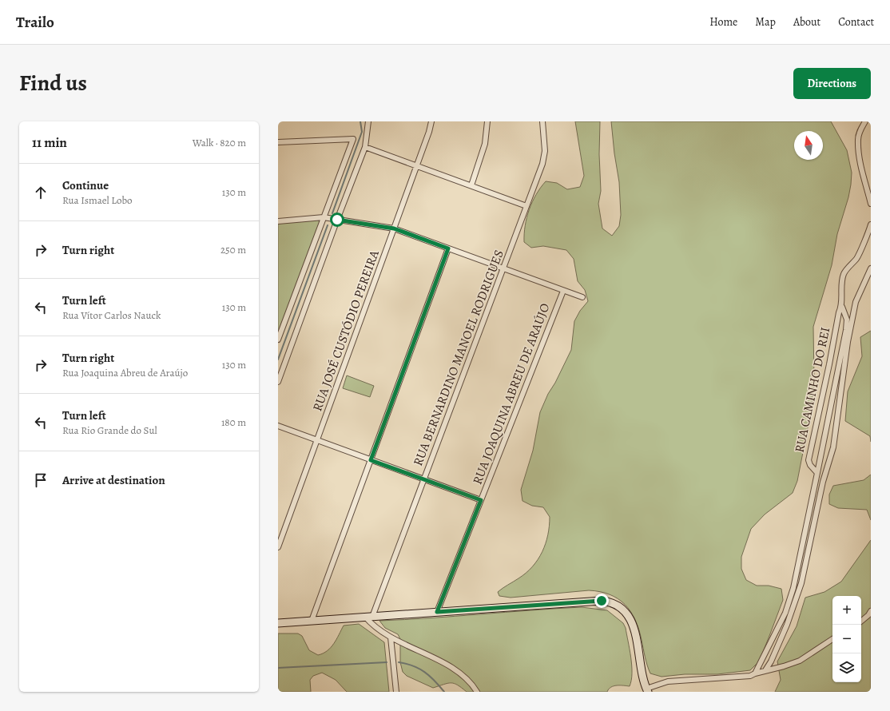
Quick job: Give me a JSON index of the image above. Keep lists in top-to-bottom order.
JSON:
{
  "streets": {
    "street": [
      "RUA JOSÉ CUSTÓDIO PEREIRA",
      "RUA BERNARDINO MANOEL RODRIGUES",
      "RUA CAMINHO DO REI",
      "RUA JOAQUINA ABREU DE ARAÚJO"
    ]
  },
  "north": "top",
  "page": {
    "header": "Trailo",
    "nav": [
      "Home",
      "Map",
      "About",
      "Contact"
    ],
    "title": "Find us",
    "buttons": "Directions",
    "heading": ["11 min", "Walk · 820 m"],
    "list": [
      ["Continue", "Rua Ismael Lobo", "130 m"],
      ["Turn right", "250 m"],
      ["Turn left", "Rua Vítor Carlos Nauck", "130 m"],
      ["Turn right", "Rua Joaquina Abreu de Araújo", "130 m"],
      ["Turn left", "Rua Rio Grande do Sul", "180 m"],
      "Arrive at destination"
    ],
    "map_buttons": ["+", "−"]
  }
}
